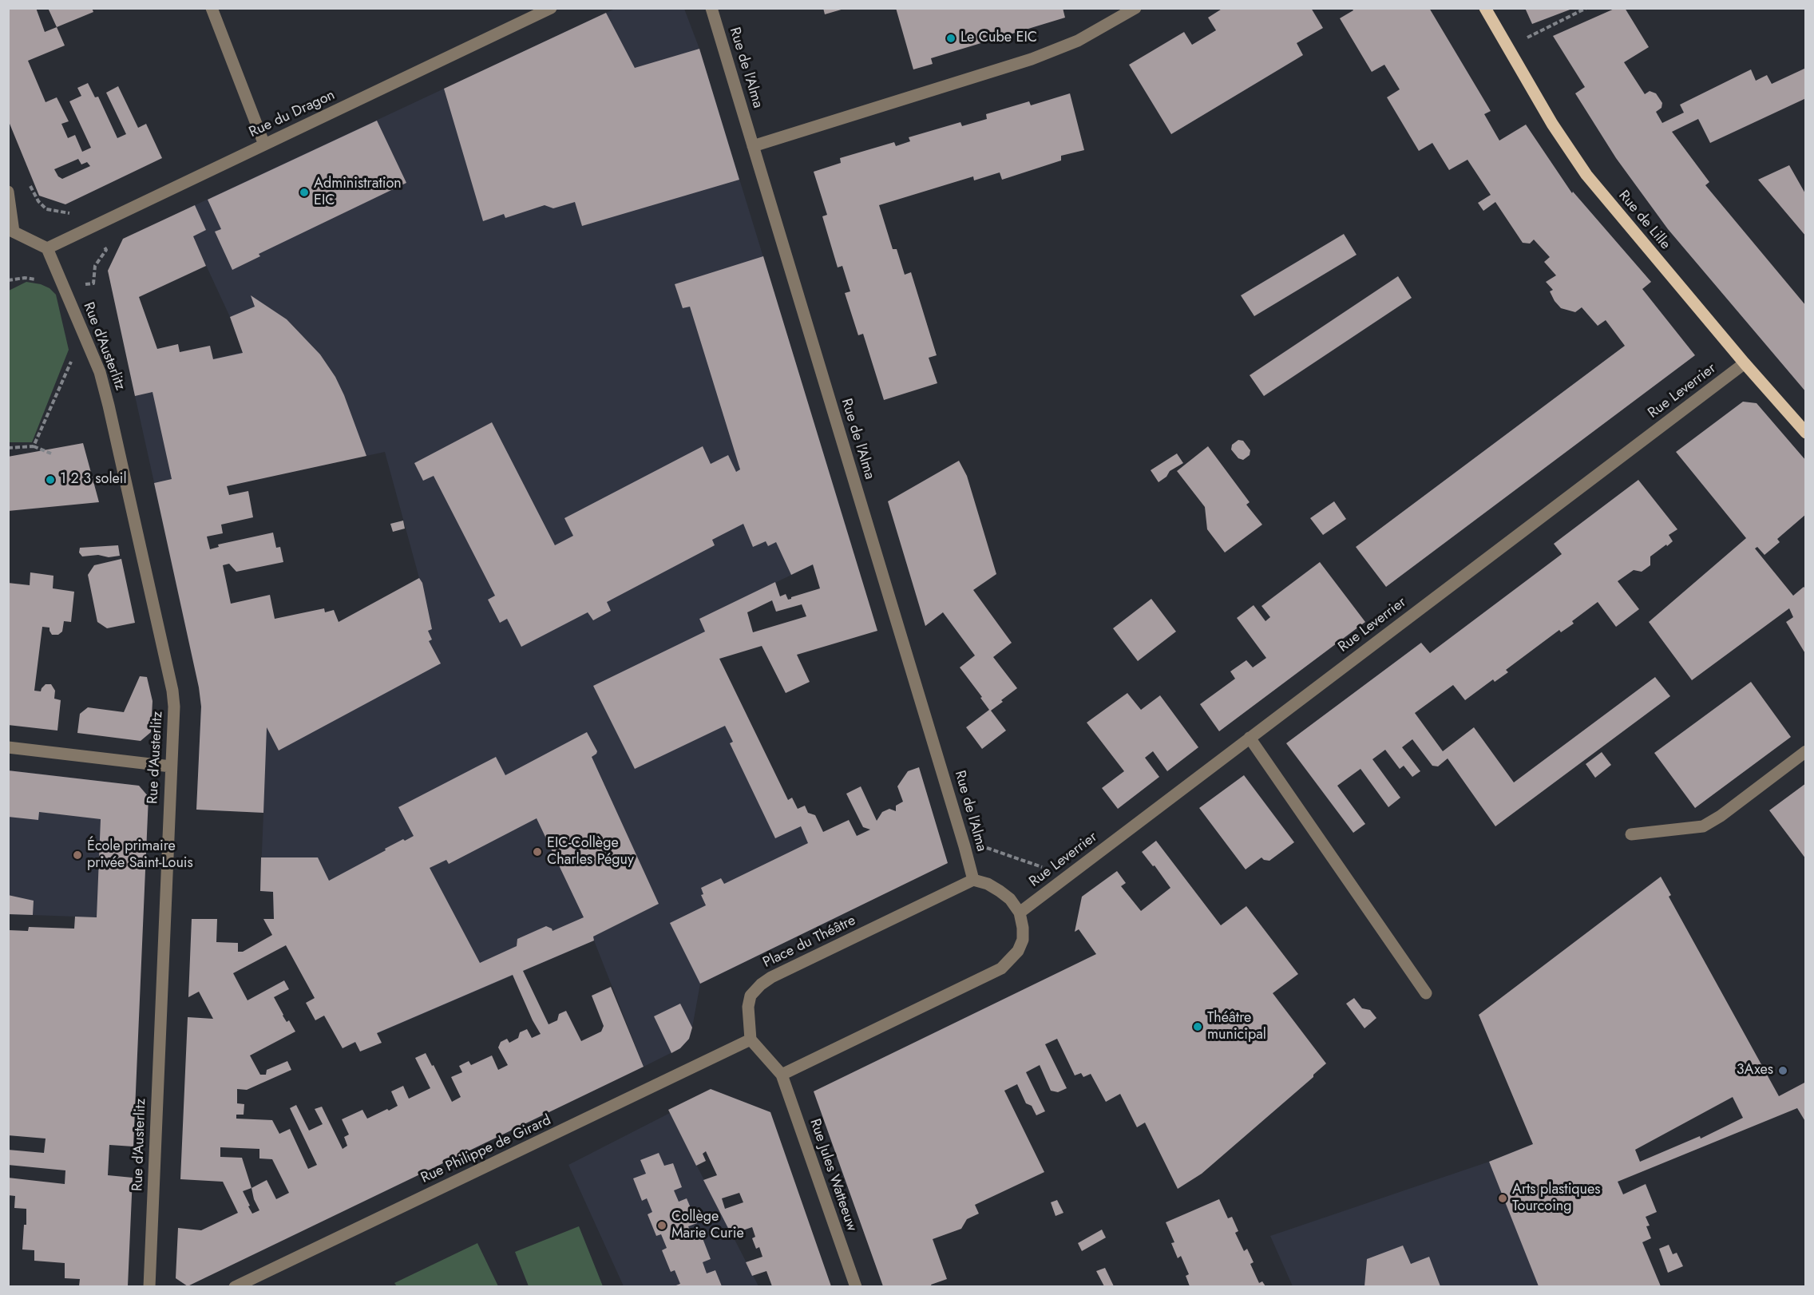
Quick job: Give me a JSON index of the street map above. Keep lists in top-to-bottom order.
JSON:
{
  "streets": {
    "main road": ["Rue de Lille"],
    "street": [
      "Rue de l'Alma",
      "Rue du Dragon",
      "Rue d'Austerlitz",
      "Rue Leverrier",
      "Place du Théâtre",
      "Rue Philippe de Girard",
      "Rue Jules Watteeuw"
    ]
  },
  "crossings": [
    ["Rue de l'Alma", "Place du Théâtre"],
    ["Rue du Dragon", "Rue d'Austerlitz"],
    ["Rue de Lille", "Rue Leverrier"],
    ["Place du Théâtre", "Rue Philippe de Girard"]
  ],
  "places": [
    "Le Cube EIC",
    "Administration EIC",
    "1 2 3 soleil",
    "EIC-Collège Charles Péguy",
    "École primaire privée Saint-Louis",
    "Théâtre municipal",
    "3Axes",
    "Arts plastiques Tourcoing",
    "Collège Marie Curie"
  ]
}
